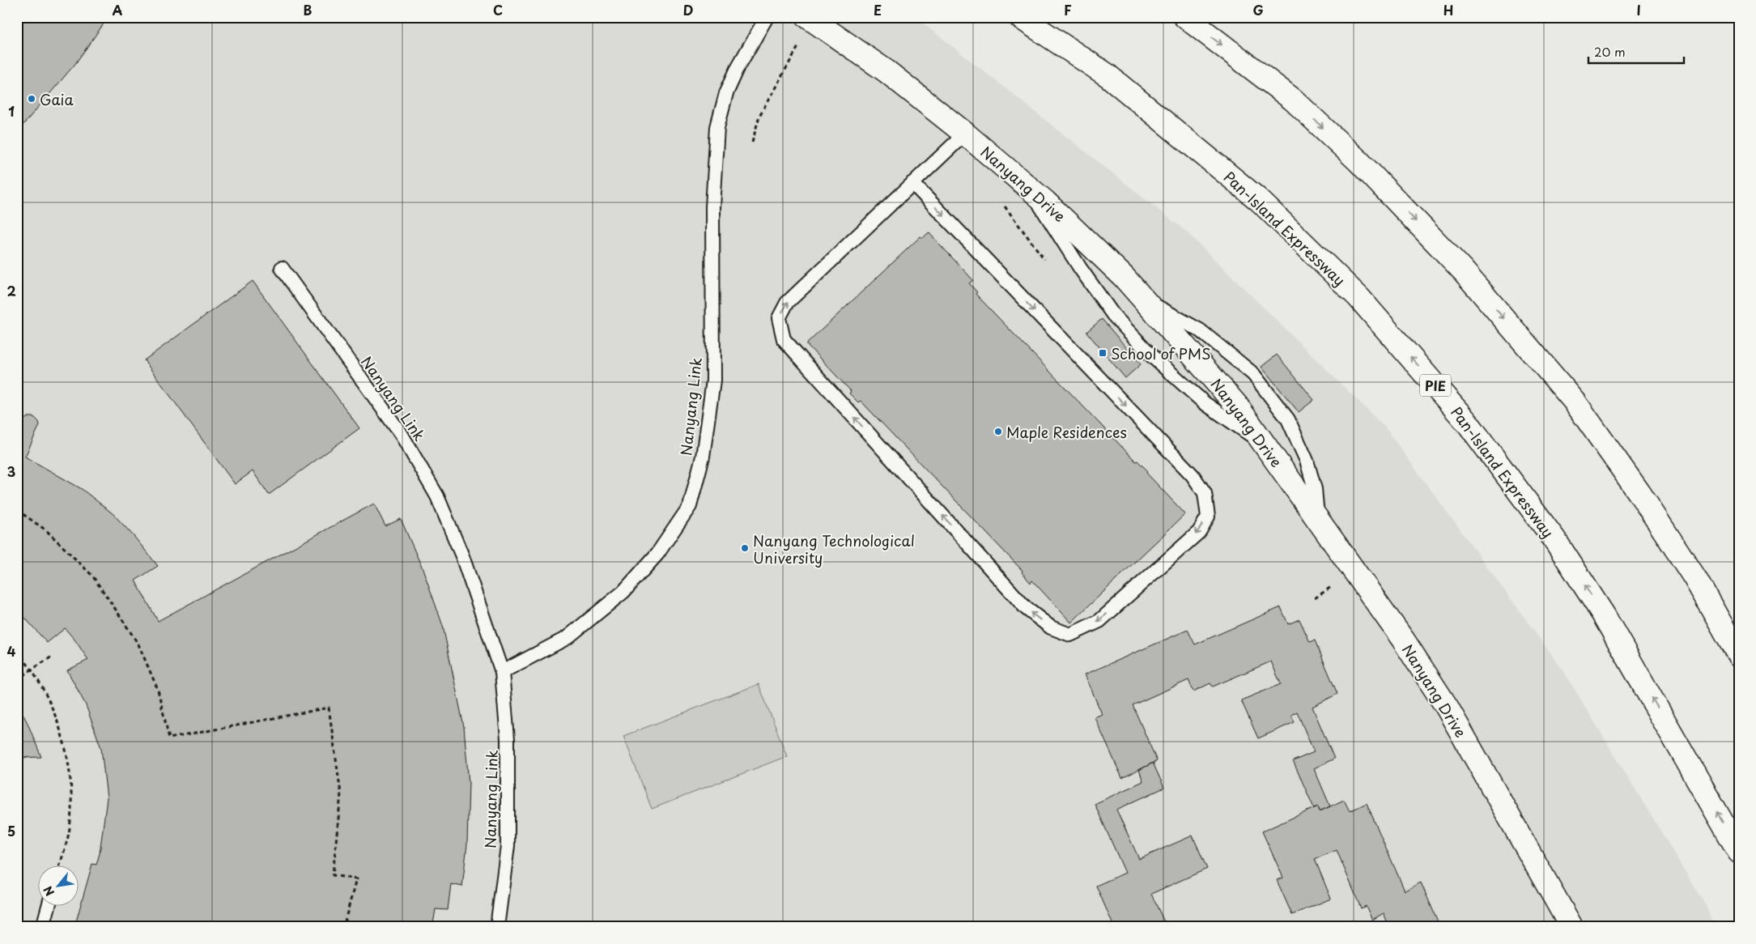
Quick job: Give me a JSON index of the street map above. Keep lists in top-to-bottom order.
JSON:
{
  "streets": {
    "main road": ["Nanyang Drive", "Pan-Island Expressway", "PIE"],
    "lane": ["Nanyang Link"]
  },
  "places": {
    "other": ["Gaia", "Maple Residences", "Nanyang Technological University"],
    "transit": ["School of PMS"]
  },
  "scale_bar": "20 m",
  "north": "bottom left",
  "grid": {
    "columns": [
      "A",
      "B",
      "C",
      "D",
      "E",
      "F",
      "G",
      "H",
      "I"
    ],
    "rows": [
      "1",
      "2",
      "3",
      "4",
      "5"
    ]
  }
}
